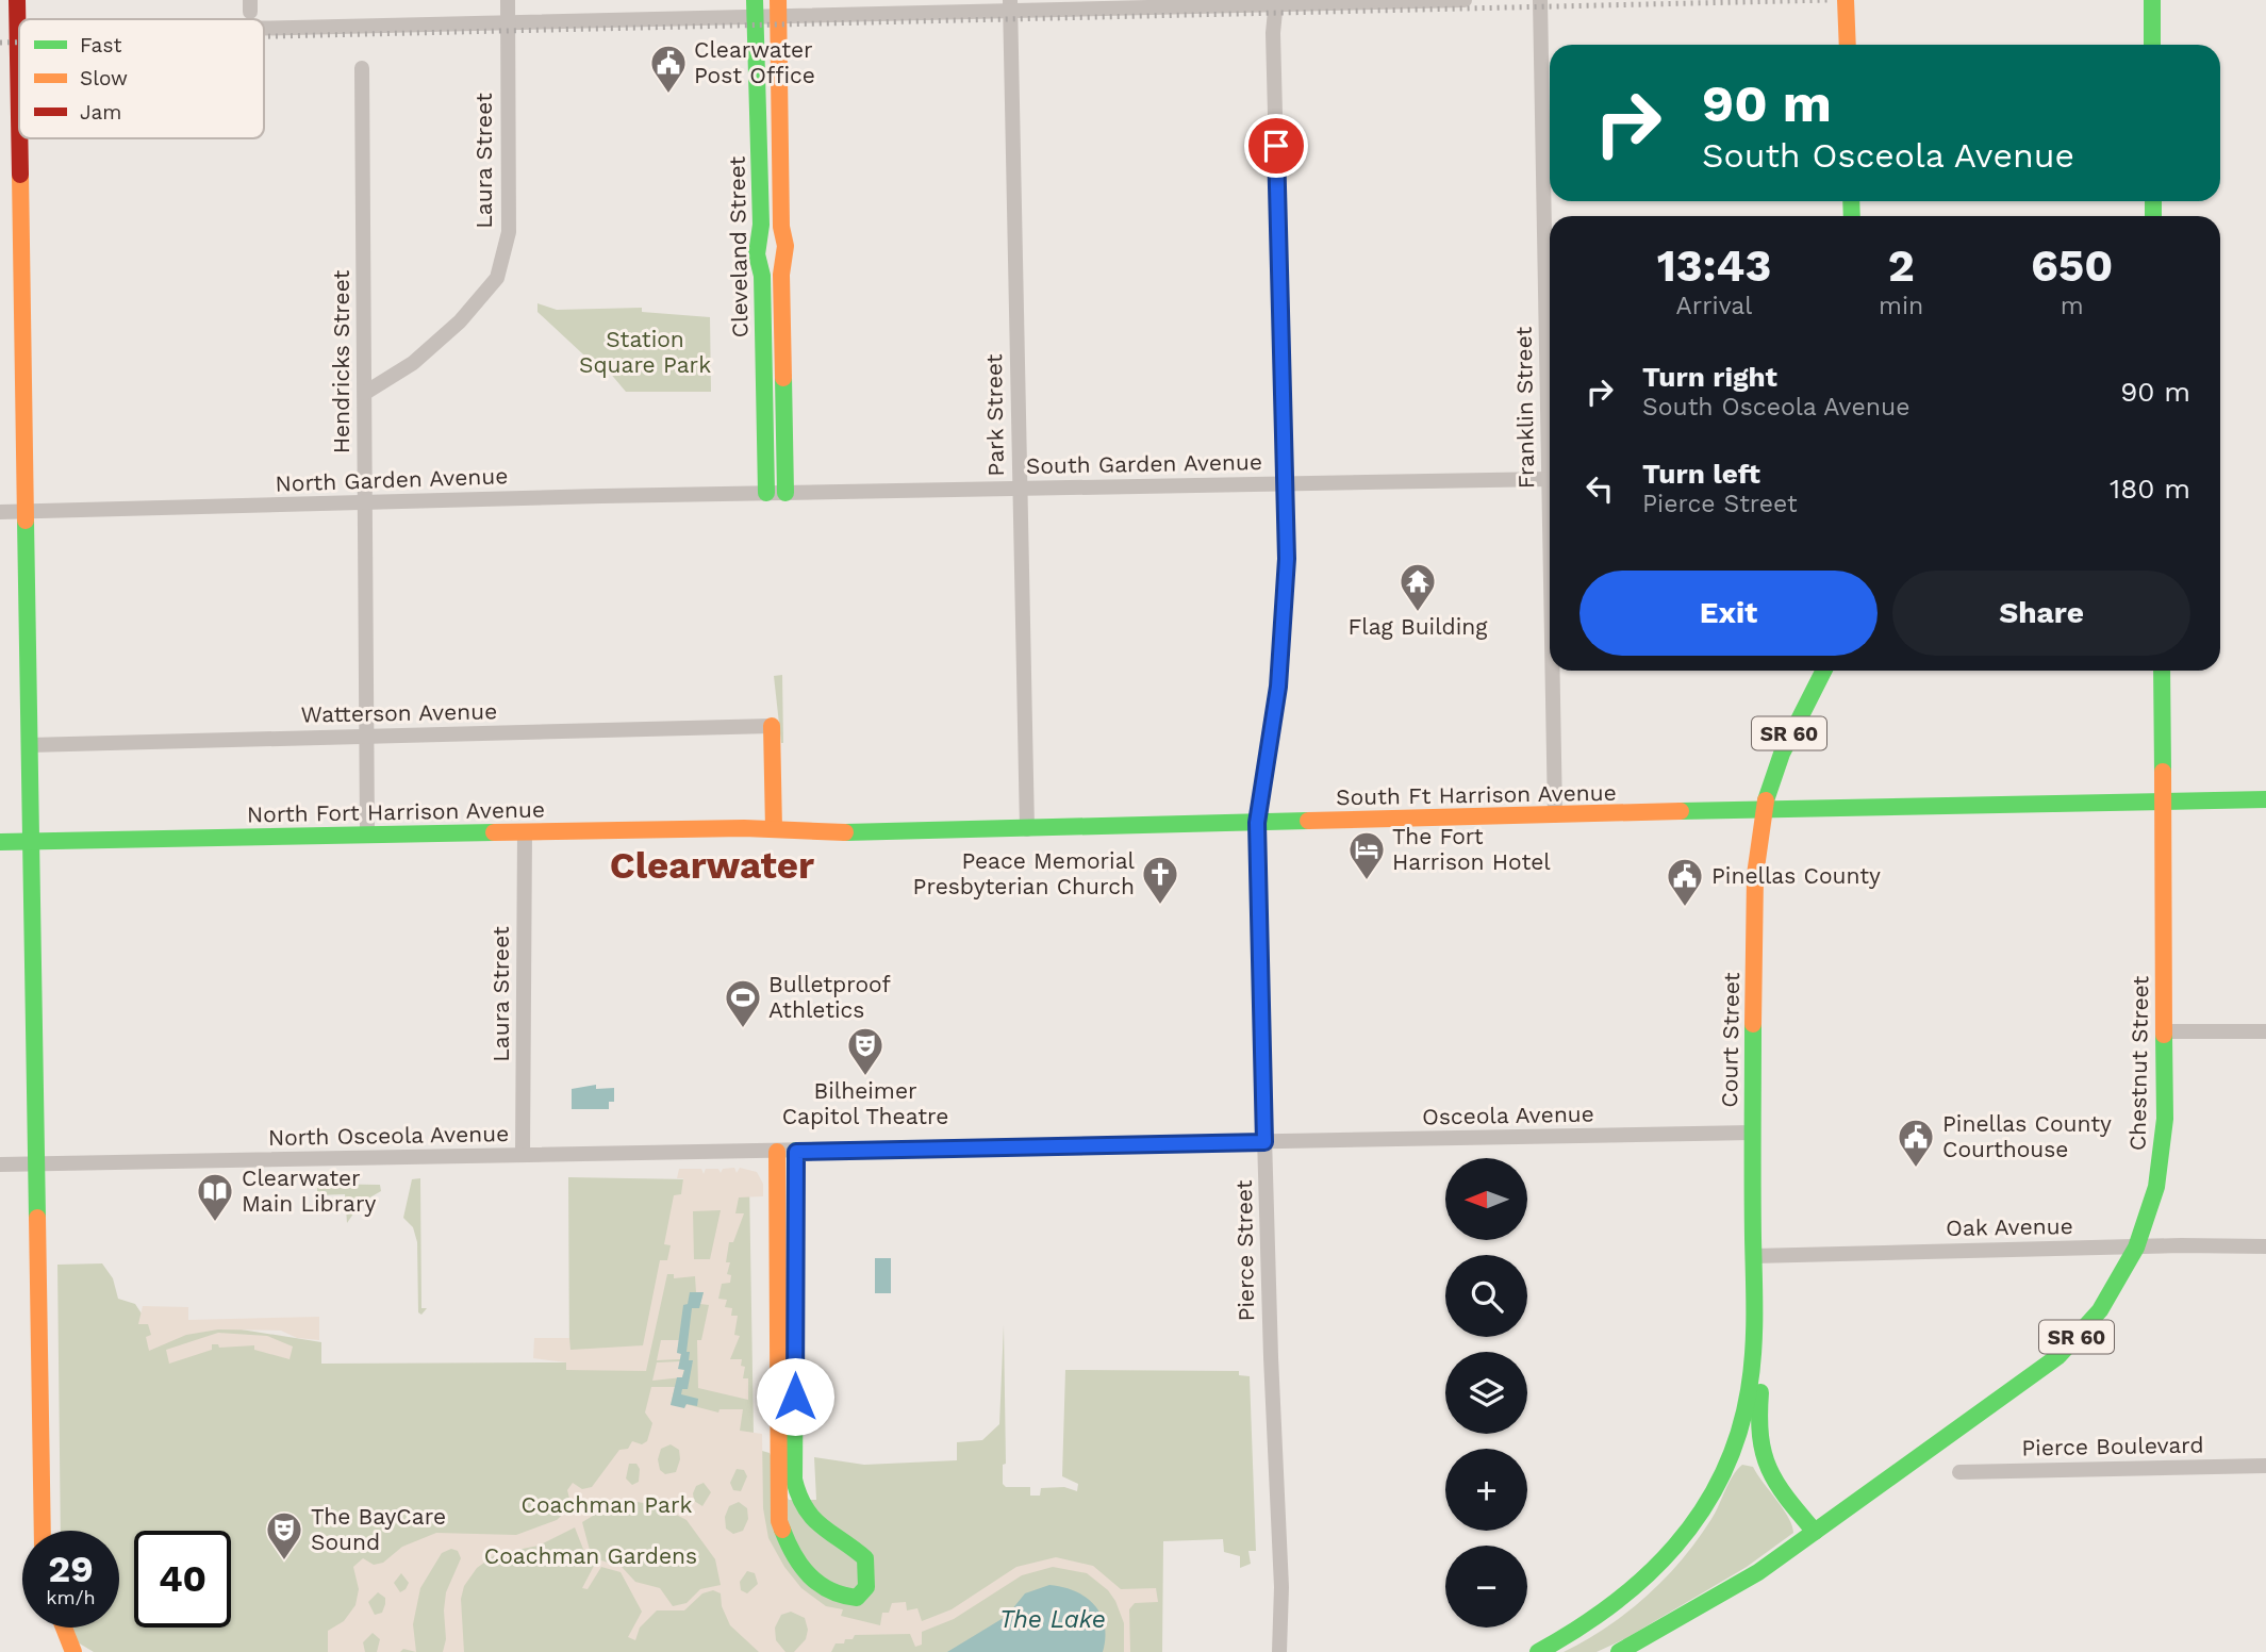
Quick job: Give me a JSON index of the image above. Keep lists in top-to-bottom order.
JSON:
{
  "streets": {
    "street": [
      "Laura Street",
      "Cleveland Street",
      "Hendricks Street",
      "Franklin Street",
      "Park Street",
      "South Garden Avenue",
      "North Garden Avenue",
      "Watterson Avenue",
      "SR 60",
      "South Ft Harrison Avenue",
      "North Fort Harrison Avenue",
      "Court Street",
      "Chestnut Street",
      "Osceola Avenue",
      "North Osceola Avenue",
      "Oak Avenue",
      "Pierce Street",
      "Pierce Boulevard"
    ]
  },
  "crossings": [
    ["Laura Street", "Hendricks Street"],
    ["Laura Street", "North Fort Harrison Avenue"],
    ["Laura Street", "North Osceola Avenue"],
    ["Cleveland Street", "South Garden Avenue"],
    ["Cleveland Street", "North Garden Avenue"],
    ["Hendricks Street", "North Garden Avenue"],
    ["Hendricks Street", "Watterson Avenue"],
    ["Hendricks Street", "North Fort Harrison Avenue"],
    ["Franklin Street", "South Garden Avenue"],
    ["Franklin Street", "South Ft Harrison Avenue"],
    ["Park Street", "South Garden Avenue"],
    ["Park Street", "South Ft Harrison Avenue"],
    ["South Garden Avenue", "North Garden Avenue"],
    ["South Garden Avenue", "Pierce Street"],
    ["SR 60", "Chestnut Street"],
    ["South Ft Harrison Avenue", "North Fort Harrison Avenue"],
    ["South Ft Harrison Avenue", "Court Street"],
    ["South Ft Harrison Avenue", "Chestnut Street"],
    ["South Ft Harrison Avenue", "Pierce Street"],
    ["Court Street", "Osceola Avenue"],
    ["Court Street", "Oak Avenue"],
    ["Chestnut Street", "Oak Avenue"],
    ["Osceola Avenue", "North Osceola Avenue"],
    ["Osceola Avenue", "Pierce Street"]
  ],
  "districts": ["Clearwater"],
  "water": ["The Lake"],
  "parks": ["Station Square Park", "Coachman Park", "Coachman Gardens"],
  "places": {
    "public building": ["Clearwater Post Office", "Pinellas County", "Pinellas County Courthouse"],
    "temple": ["Flag Building"],
    "hotel": ["The Fort Harrison Hotel"],
    "church": ["Peace Memorial Presbyterian Church"],
    "sports": ["Bulletproof Athletics"],
    "theatre": ["Bilheimer Capitol Theatre", "The BayCare Sound"],
    "library": ["Clearwater Main Library"]
  },
  "legend": ["Fast", "Slow", "Jam"],
  "north": "left",
  "page": {
    "turn": ["90 m", "South Osceola Avenue"],
    "eta": [
      "13:43",
      "Arrival",
      "2",
      "min",
      "650",
      "m"
    ],
    "list": [
      {
        "name": "Turn right",
        "note": "South Osceola Avenue",
        "value": "90 m"
      },
      {
        "name": "Turn left",
        "note": "Pierce Street",
        "value": "180 m"
      }
    ],
    "buttons": ["Exit", "Share"],
    "map_buttons": ["+", "−"],
    "speed": "29 km/h",
    "limit": "40"
  }
}
